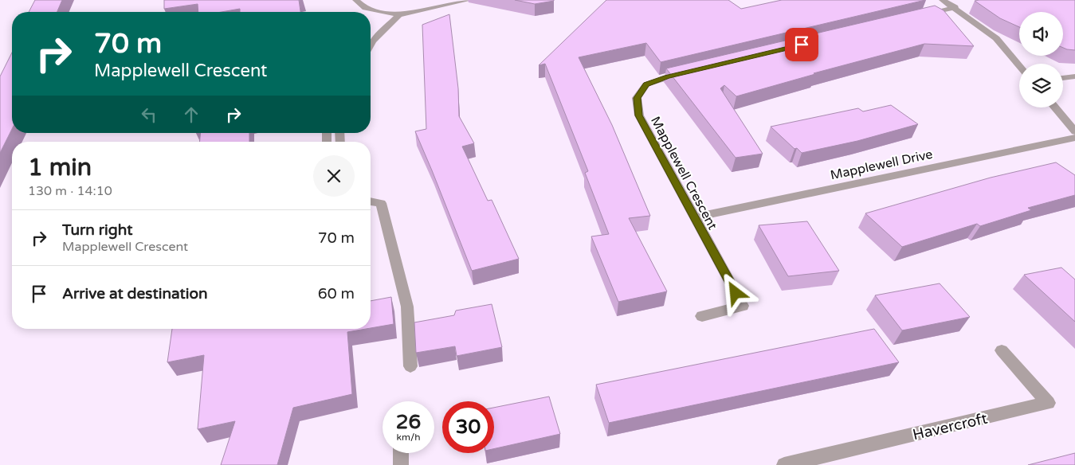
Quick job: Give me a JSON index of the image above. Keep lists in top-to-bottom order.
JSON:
{
  "streets": {
    "street": ["Mapplewell Drive", "Mapplewell Crescent", "Havercroft"]
  },
  "crossings": [
    ["Mapplewell Drive", "Mapplewell Crescent"]
  ],
  "page": {
    "turn": ["70 m", "Mapplewell Crescent"],
    "heading": ["1 min", "130 m · 14:10"],
    "list": [
      {
        "name": "Turn right",
        "note": "Mapplewell Crescent",
        "value": "70 m"
      },
      {
        "name": "Arrive at destination",
        "value": "60 m"
      }
    ],
    "speed": "26 km/h",
    "limit": "30"
  }
}
